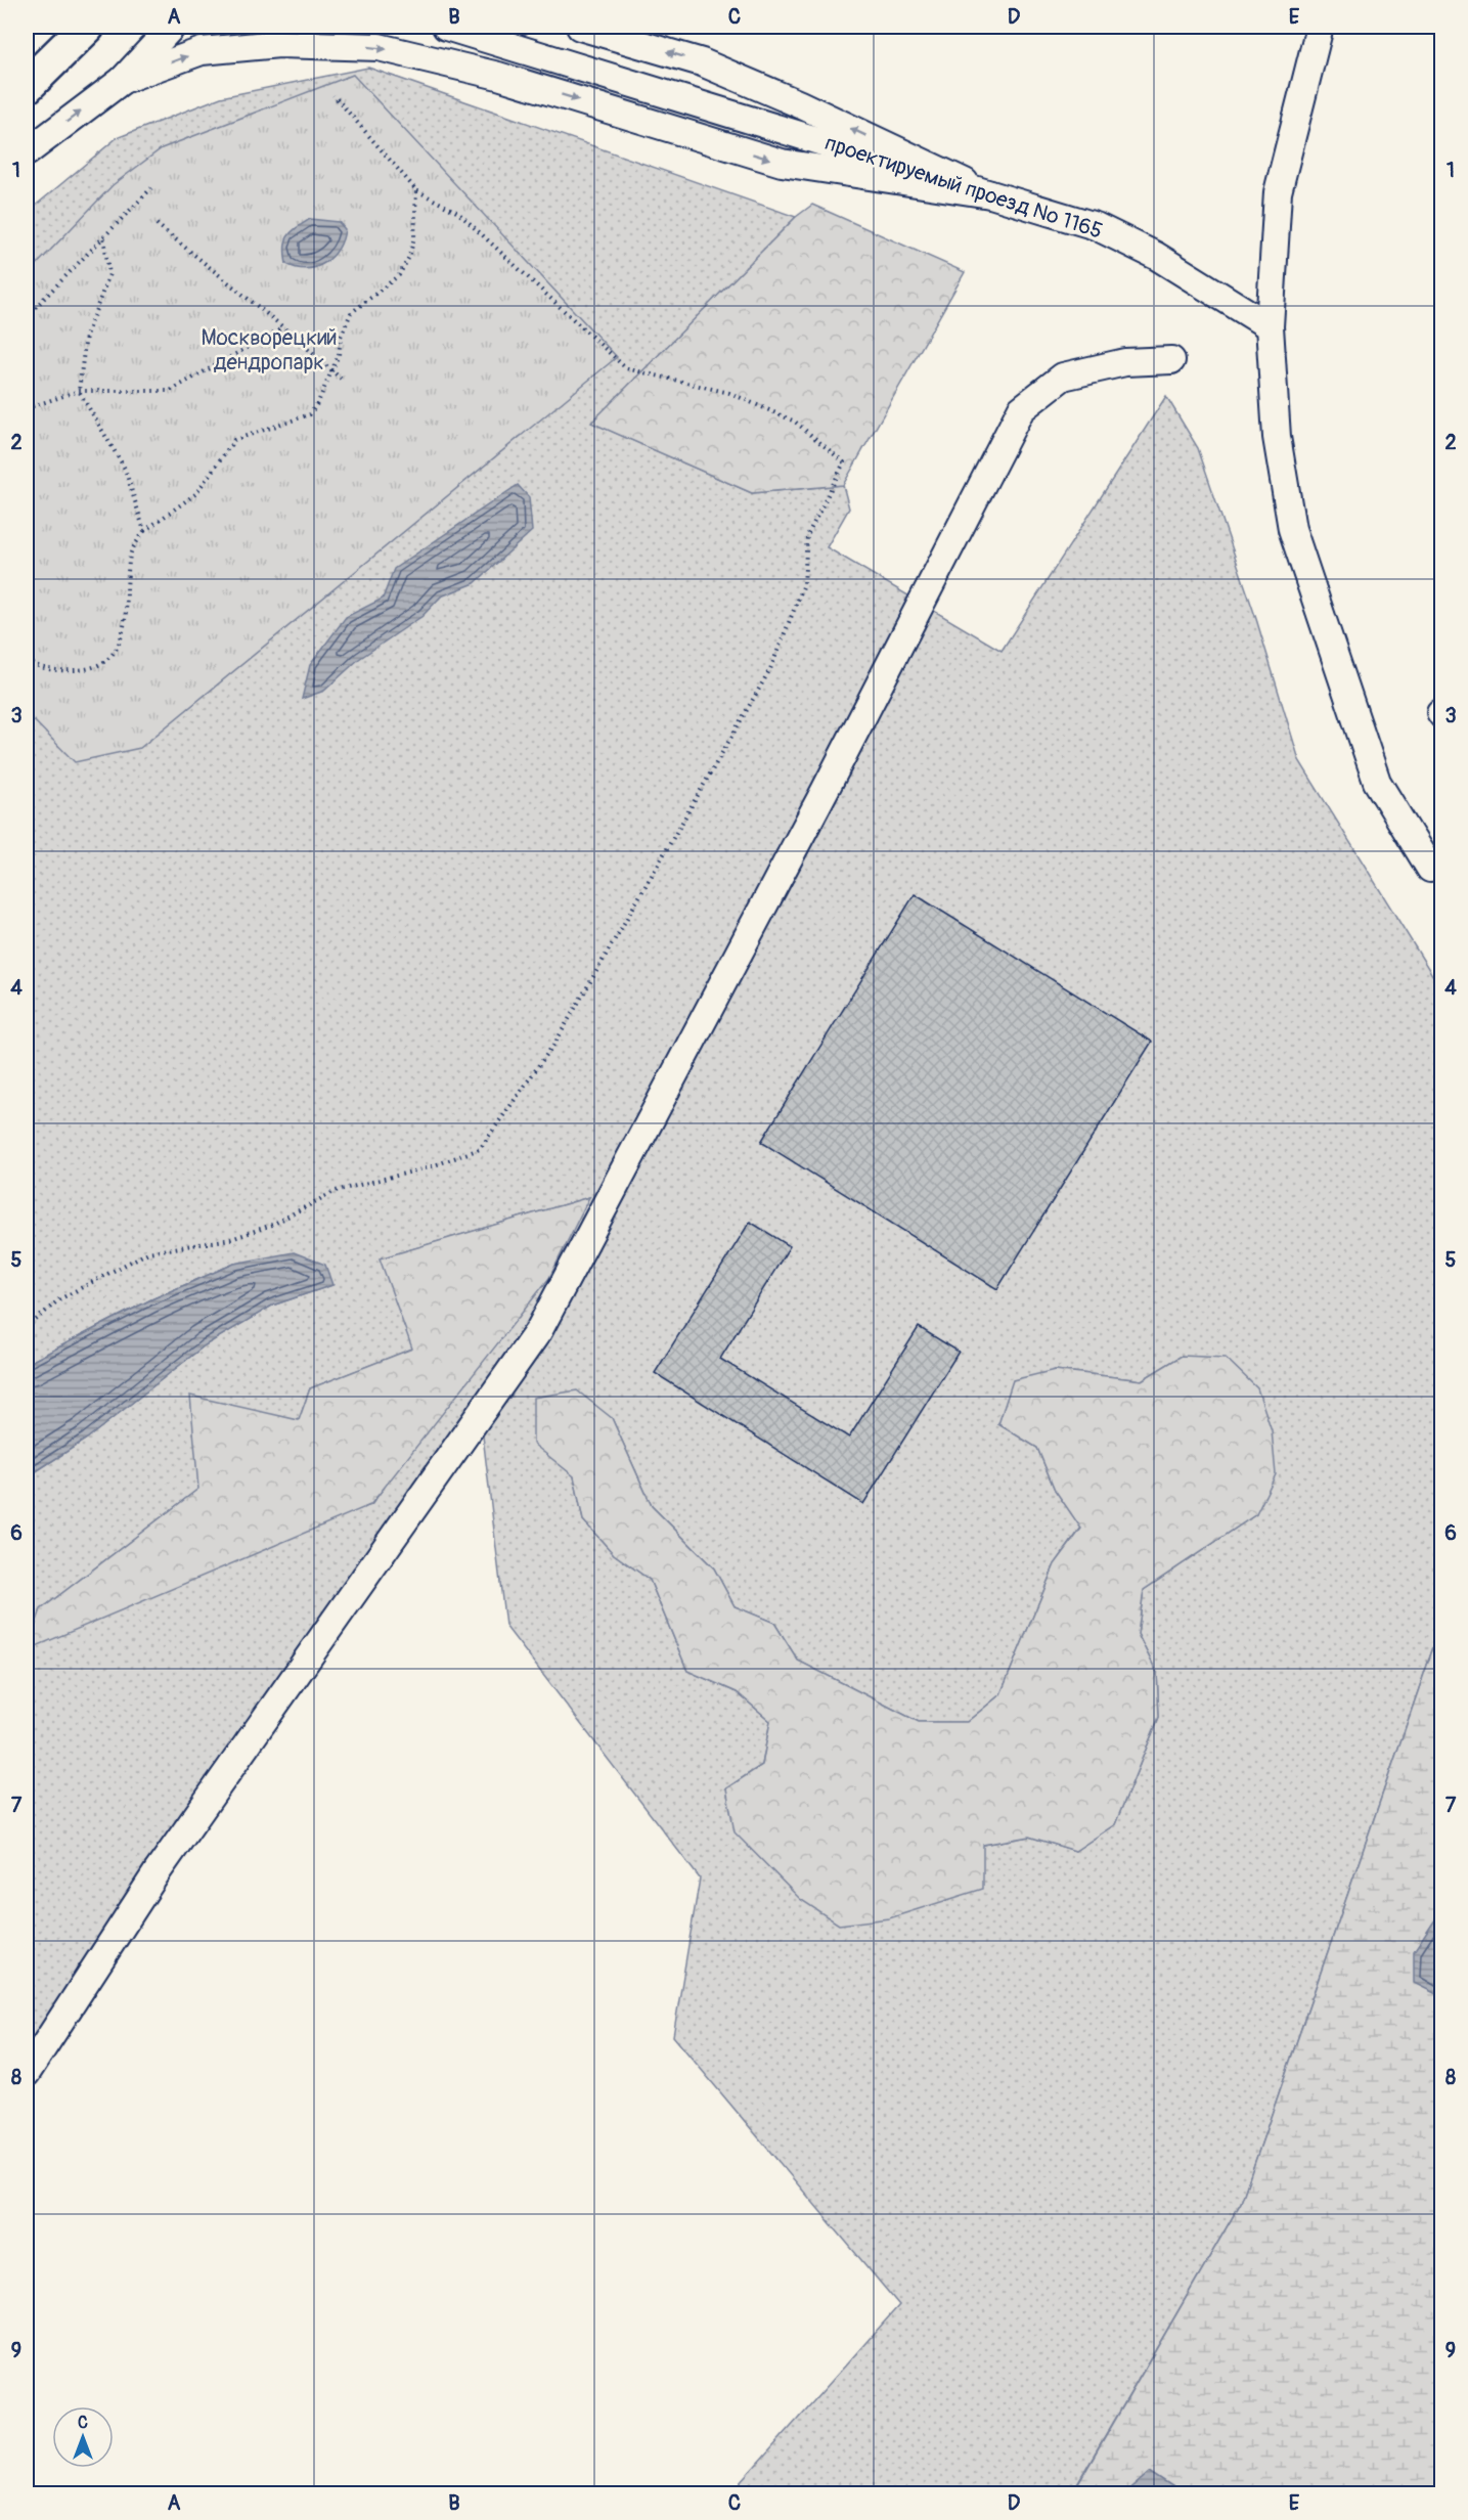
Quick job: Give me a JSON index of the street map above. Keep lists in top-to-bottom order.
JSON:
{
  "streets": {
    "street": ["проектируемый проезд № 1165"]
  },
  "parks": ["Москворецкий дендропарк"],
  "north": "top",
  "grid": {
    "columns": [
      "A",
      "B",
      "C",
      "D",
      "E"
    ],
    "rows": [
      "1",
      "2",
      "3",
      "4",
      "5",
      "6",
      "7",
      "8",
      "9"
    ]
  }
}
